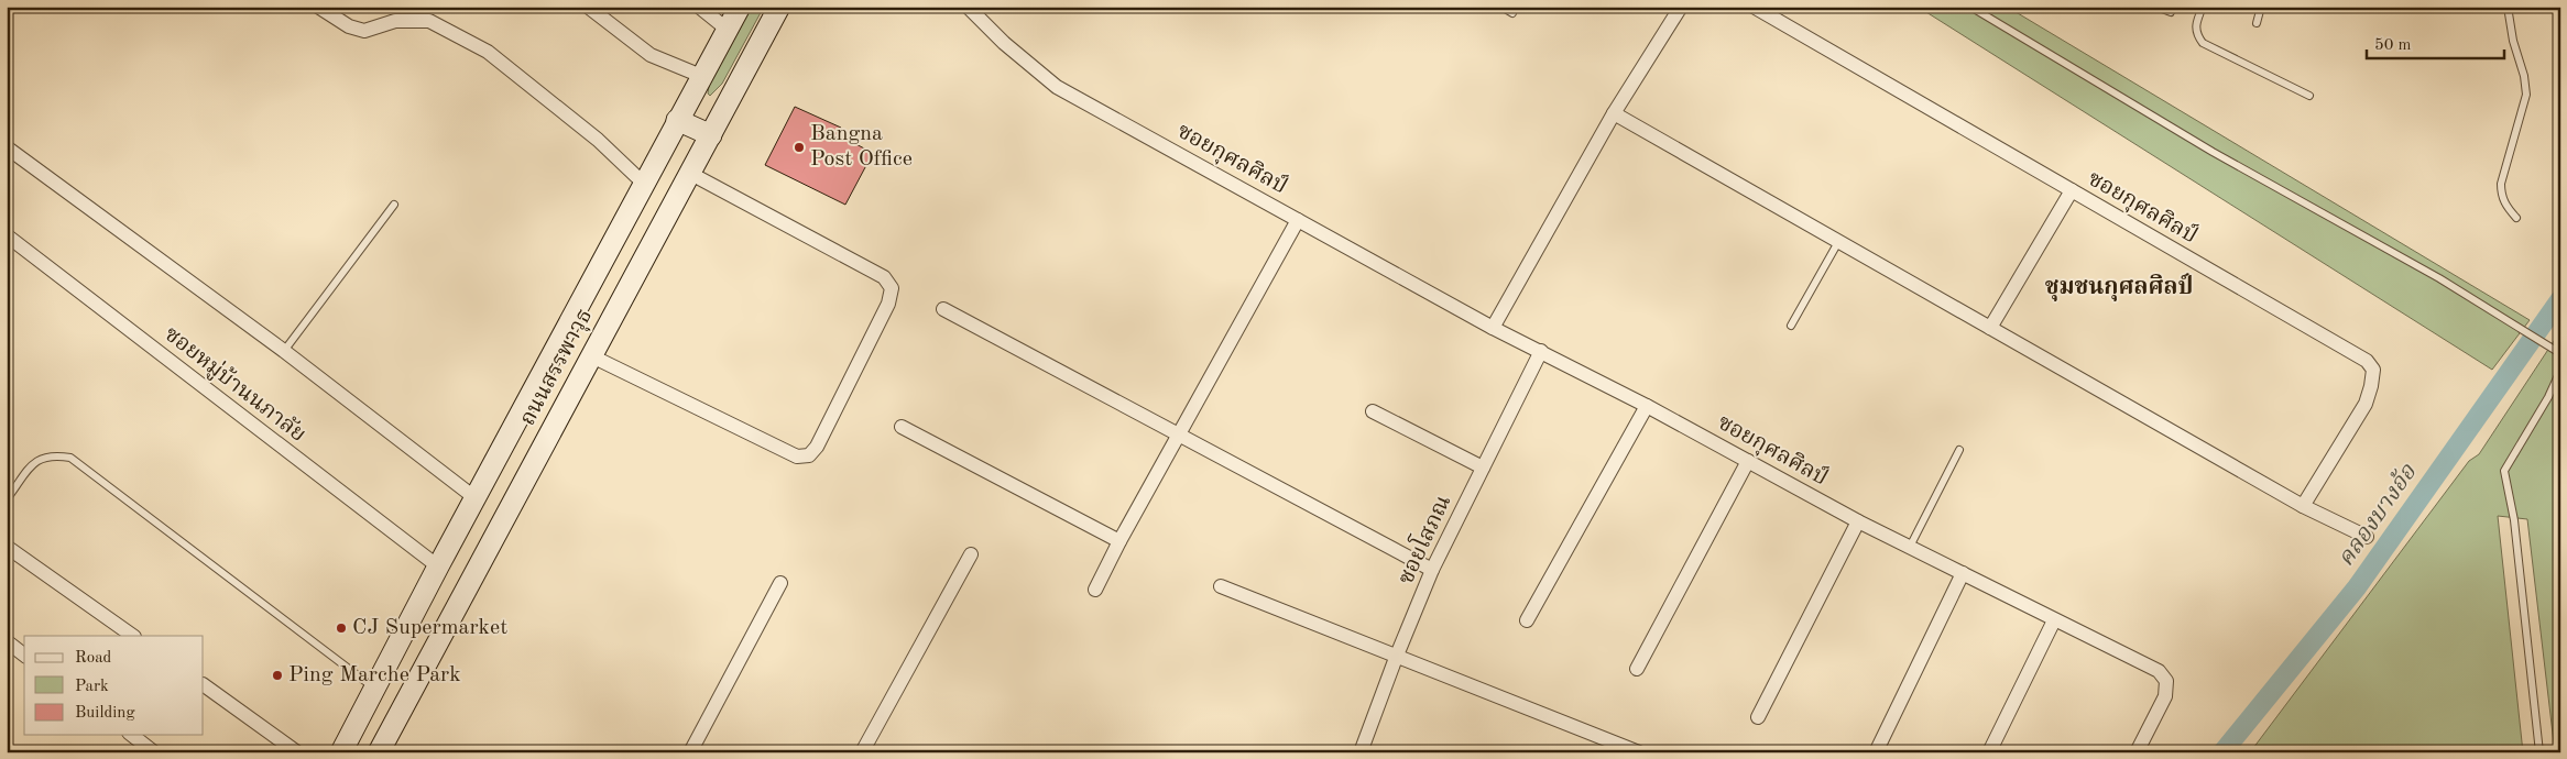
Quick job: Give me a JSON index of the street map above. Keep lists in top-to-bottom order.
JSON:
{
  "streets": {
    "main road": ["ถนนสรรพาวุธ"],
    "street": ["ซอยกุศลศิลป์", "ซอยหมู่บ้านนภาลัย", "ซอยโสภณ"]
  },
  "crossings": [
    ["ซอยกุศลศิลป์", "ซอยโสภณ"],
    ["ถนนสรรพาวุธ", "ซอยหมู่บ้านนภาลัย"]
  ],
  "districts": ["ชุมชนกุศลศิลป์"],
  "water": ["คลองบางอ้อ"],
  "places": ["Bangna Post Office", "CJ Supermarket", "Ping Marche Park"],
  "legend": ["Road", "Park", "Building"],
  "scale_bar": "50 m"
}
